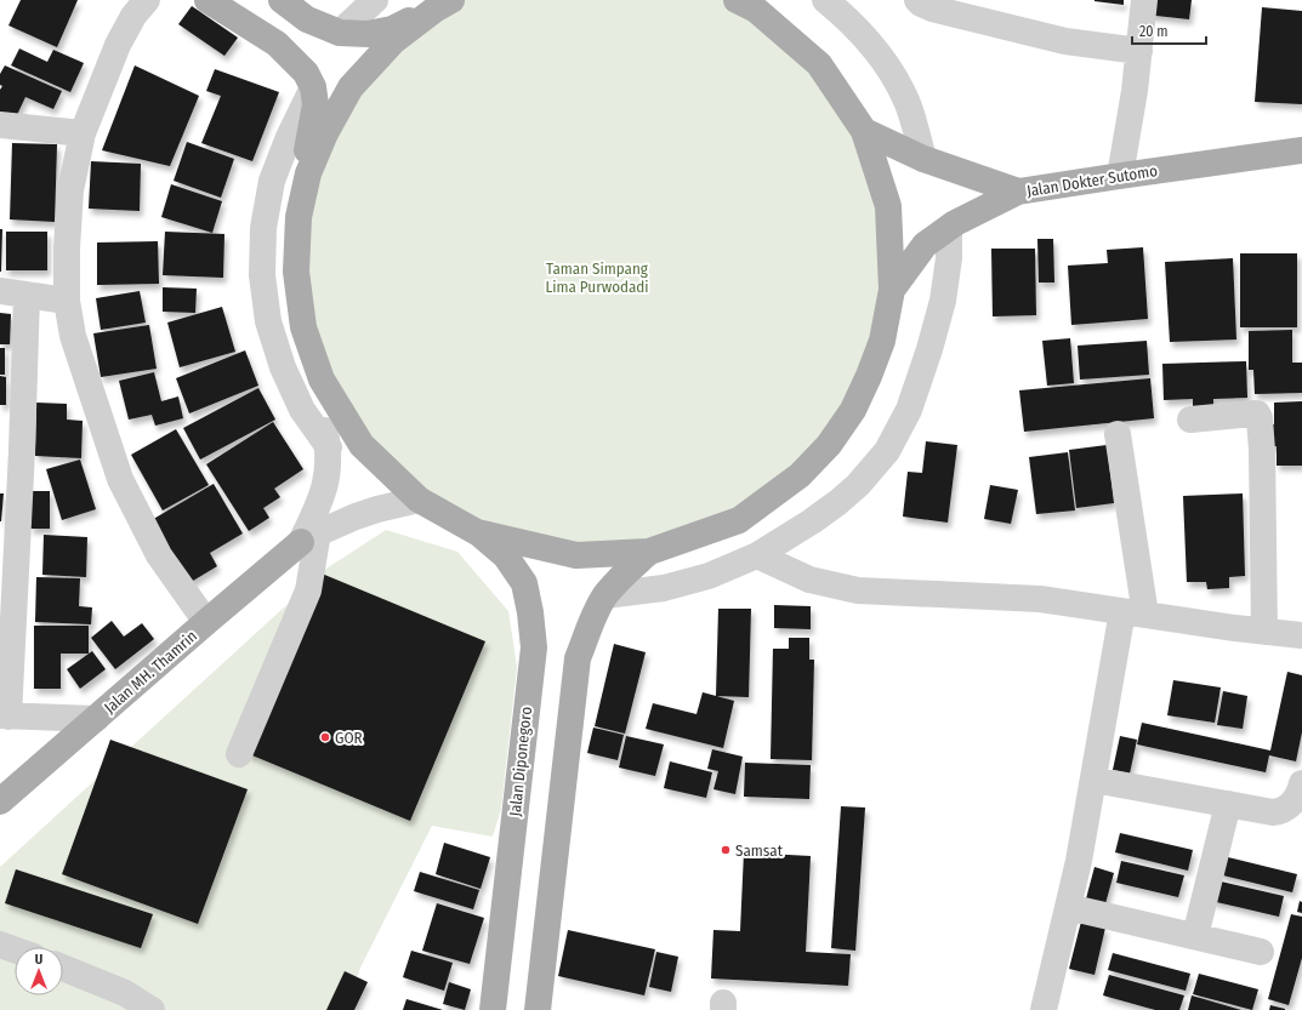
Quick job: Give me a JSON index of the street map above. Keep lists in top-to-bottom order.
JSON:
{
  "streets": {
    "main road": ["Jalan Dokter Sutomo", "Jalan MH. Thamrin", "Jalan Diponegoro"]
  },
  "parks": ["Taman Simpang Lima Purwodadi"],
  "places": ["GOR", "Samsat"],
  "scale_bar": "20 m",
  "north": "top"
}
